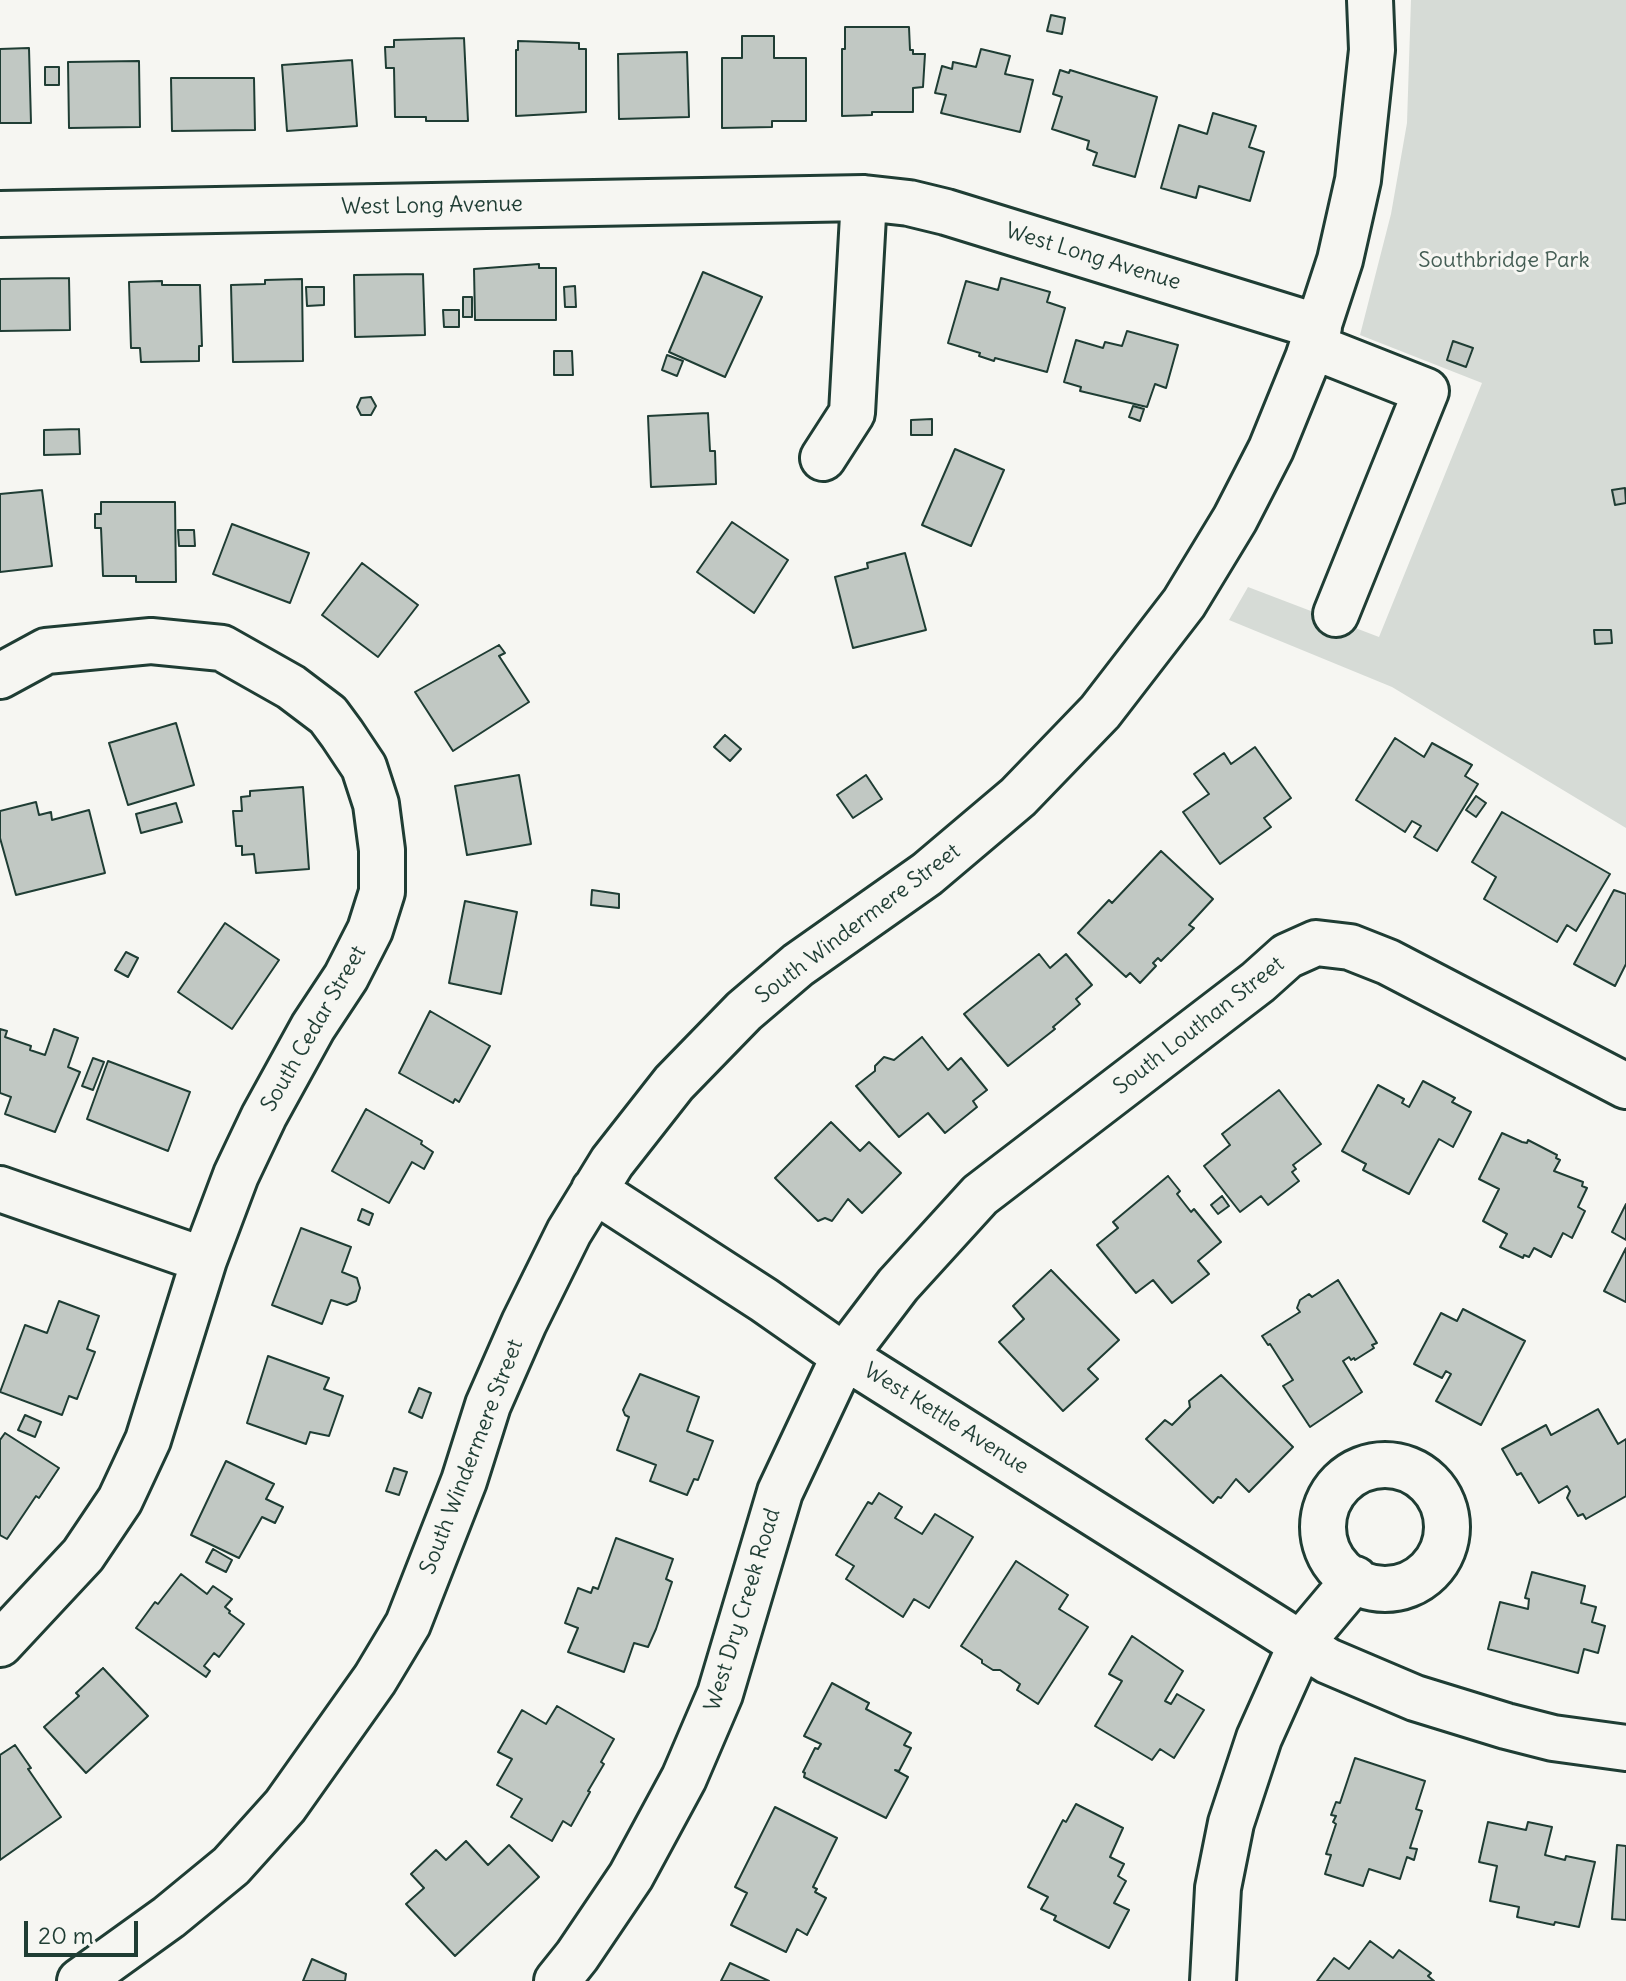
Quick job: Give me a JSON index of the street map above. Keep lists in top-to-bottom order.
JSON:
{
  "streets": {
    "street": [
      "West Long Avenue",
      "South Windermere Street",
      "South Louthan Street",
      "South Cedar Street",
      "West Kettle Avenue",
      "West Dry Creek Road"
    ]
  },
  "crossings": [
    ["West Long Avenue", "South Windermere Street"],
    ["South Windermere Street", "West Kettle Avenue"],
    ["South Louthan Street", "West Kettle Avenue"],
    ["South Louthan Street", "West Dry Creek Road"],
    ["West Kettle Avenue", "West Dry Creek Road"]
  ],
  "parks": ["Southbridge Park"],
  "scale_bar": "20 m"
}
